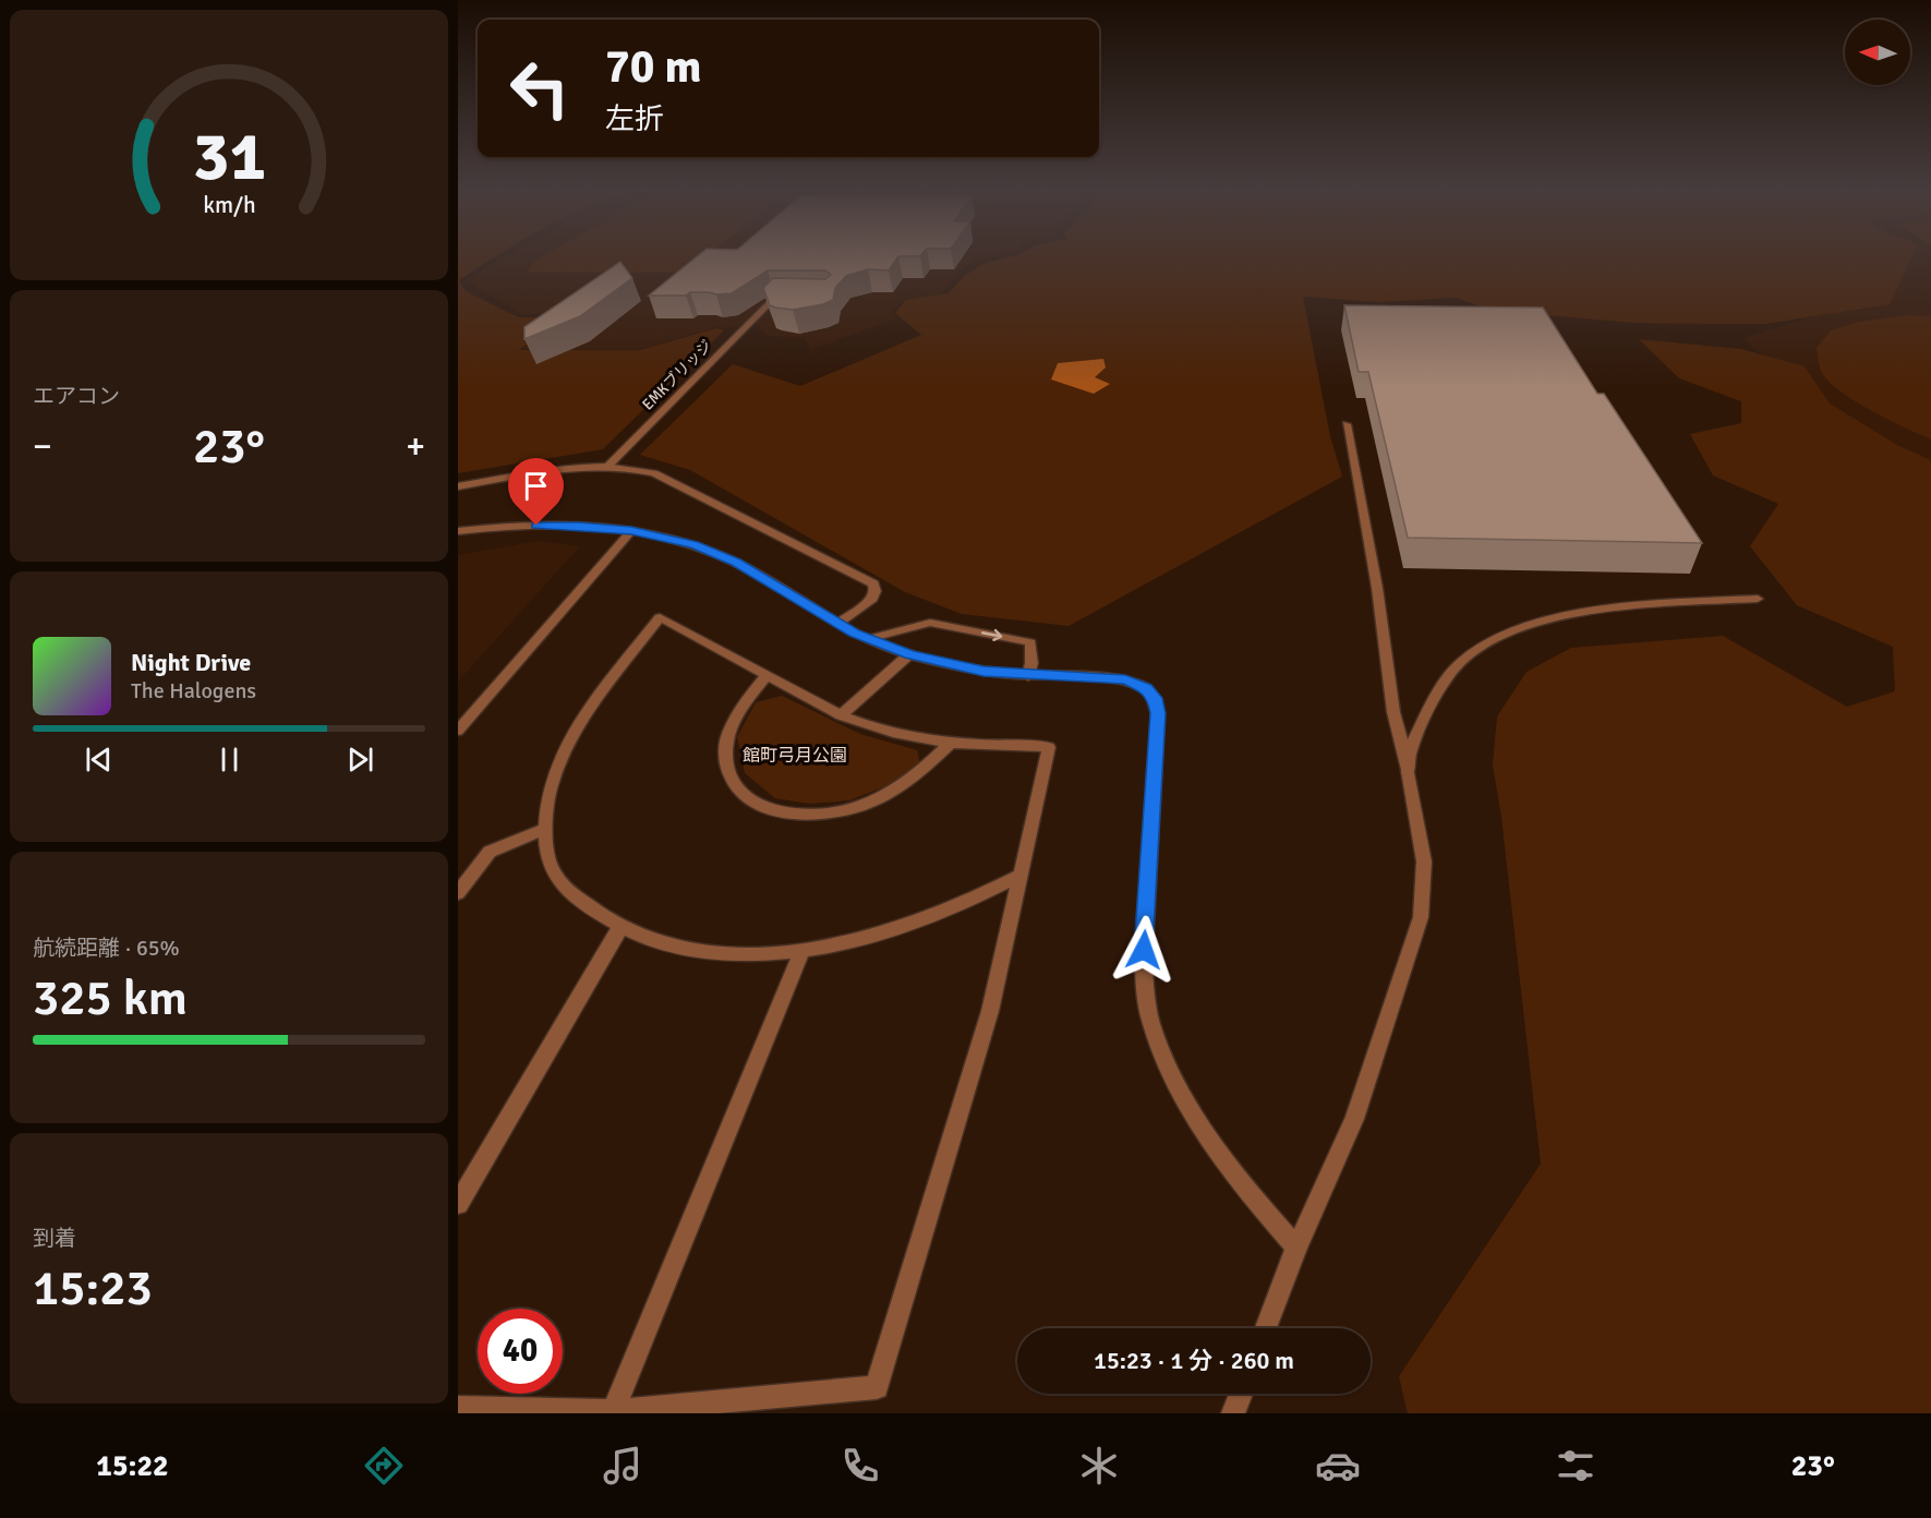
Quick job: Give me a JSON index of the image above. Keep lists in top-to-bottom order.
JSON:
{
  "streets": {
    "street": ["EMKブリッジ"]
  },
  "parks": ["館町弓月公園"],
  "north": "left",
  "page": {
    "turn": ["70 m", "左折"],
    "tile": [
      "エアコン",
      ["航続距離 · 65%", "325 km"],
      ["到着", "15:23"]
    ],
    "heat": ["−", "23°", "+"],
    "song": ["Night Drive", "The Halogens"],
    "limit": "40",
    "trip": "15:23 · 1 分 · 260 m",
    "tabs": ["15:22", "23°"],
    "gauge": ["31", "km/h"]
  }
}
